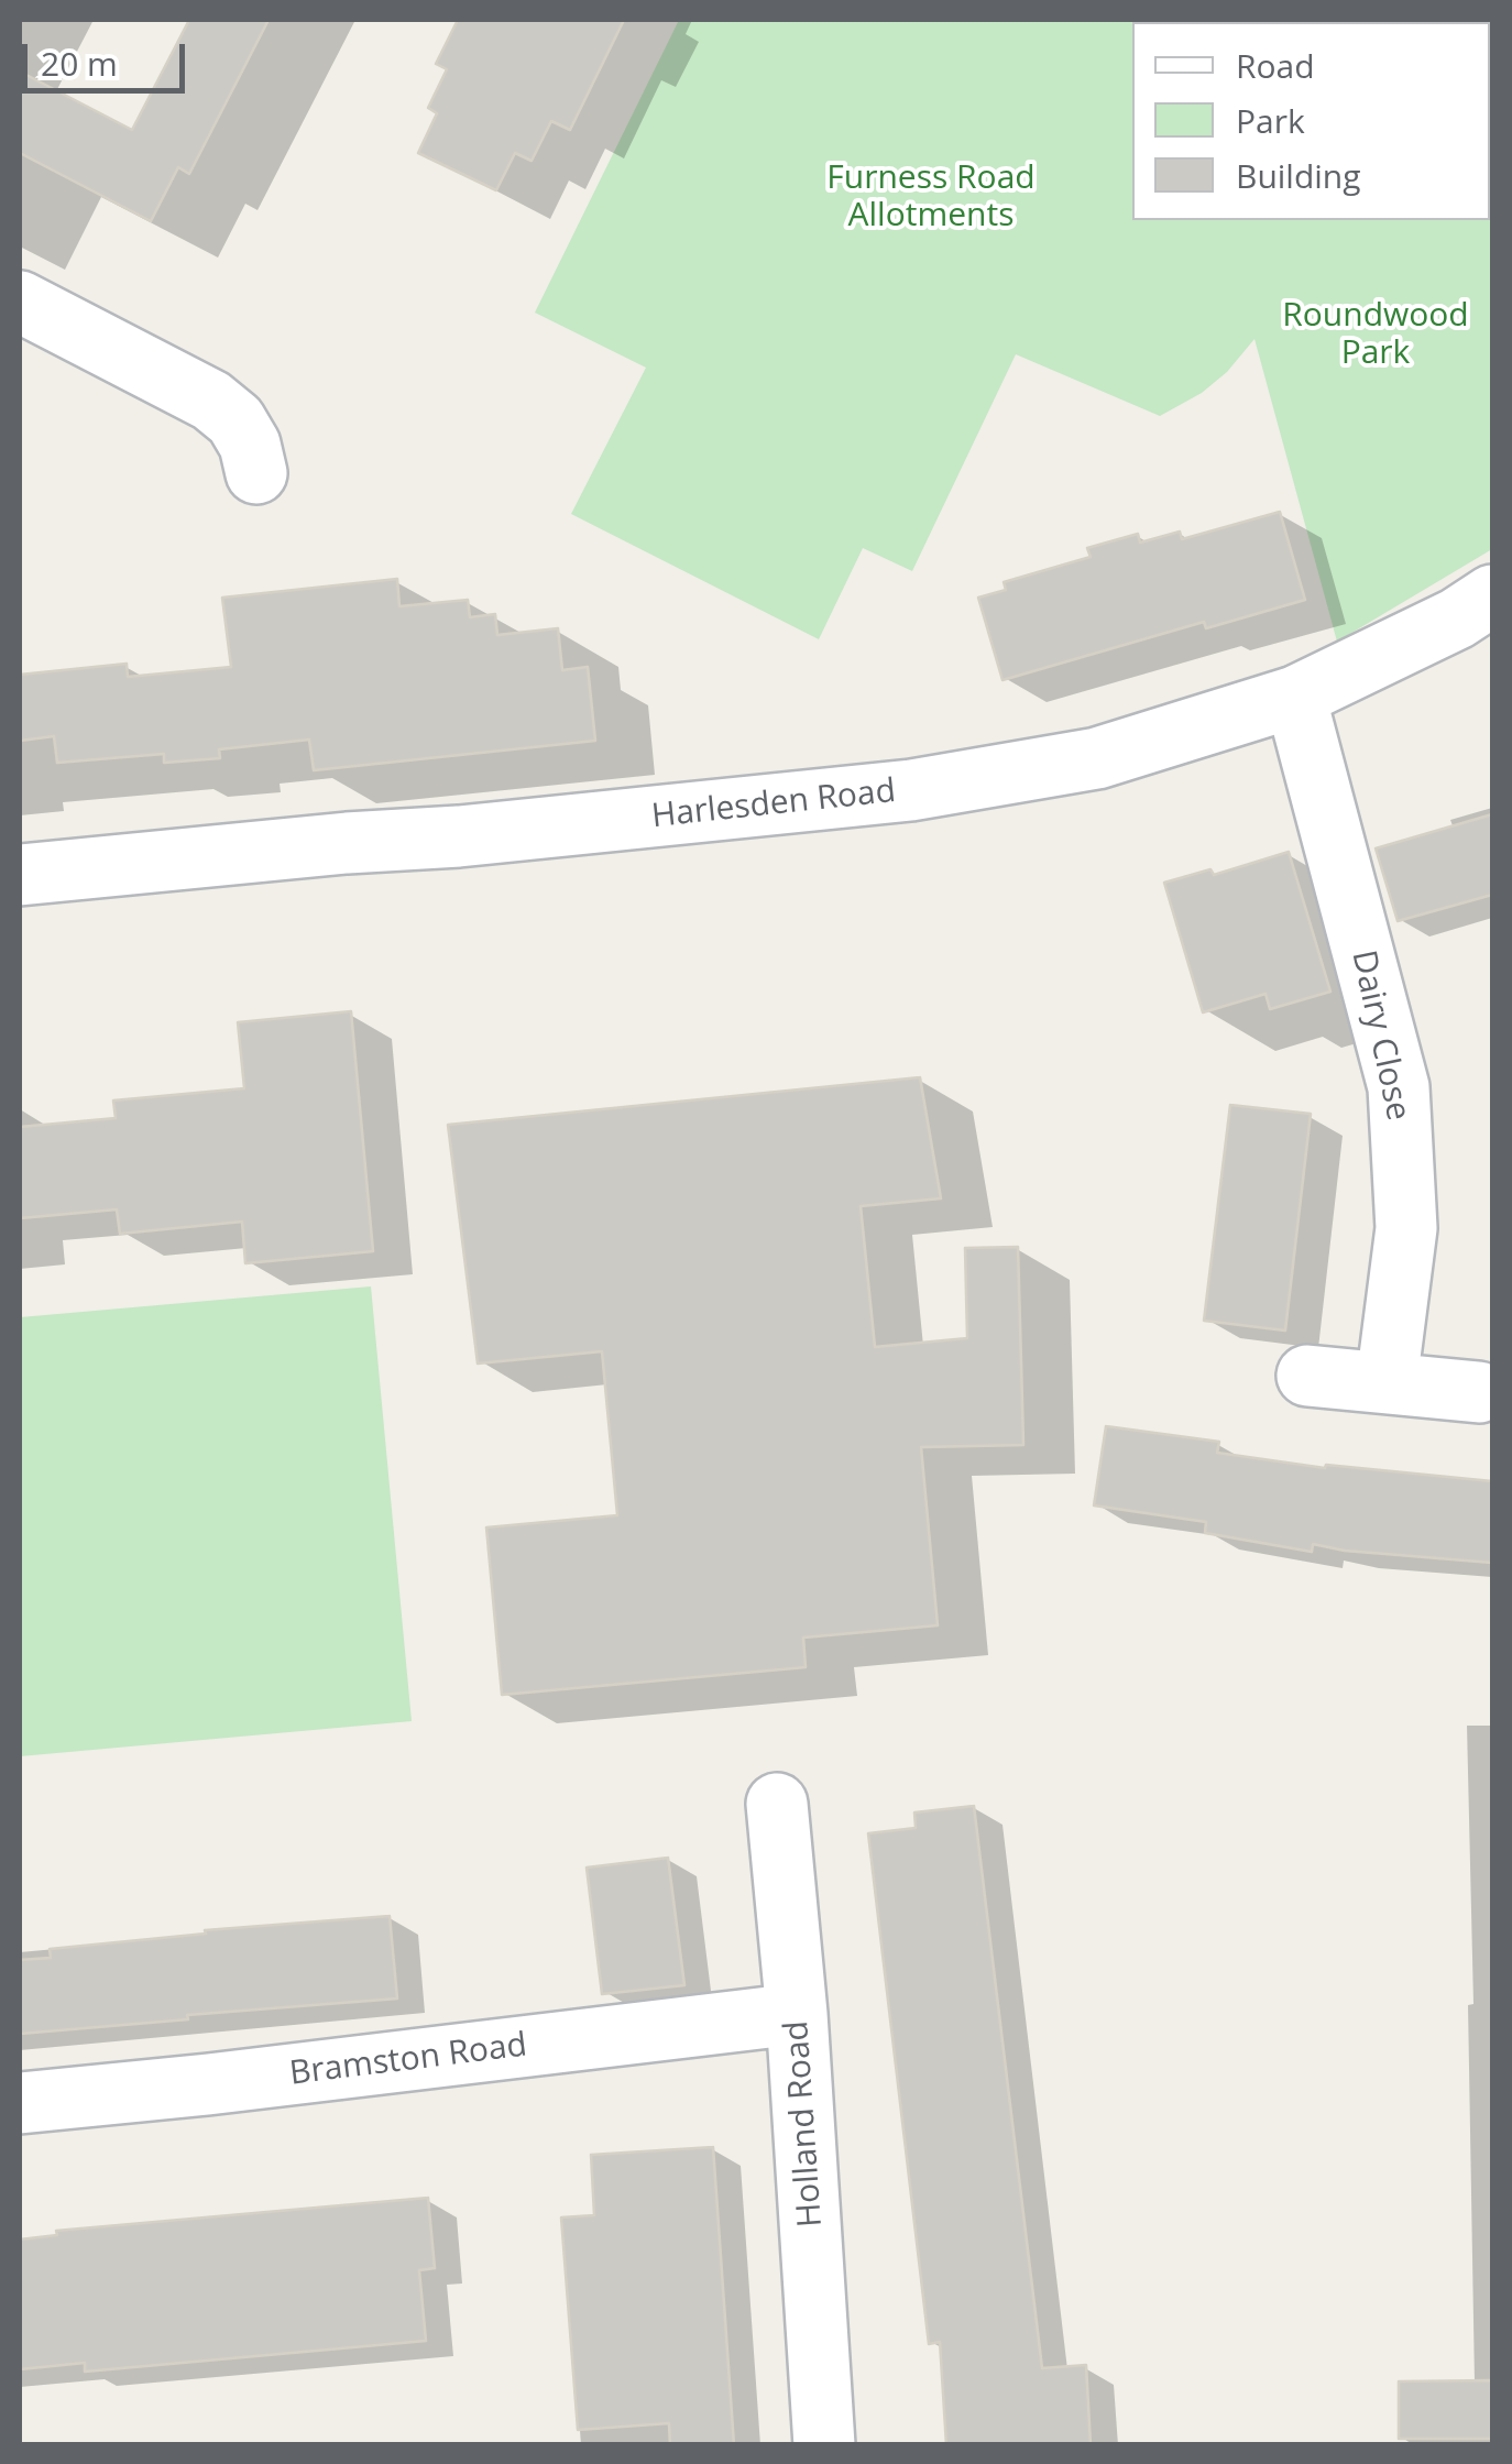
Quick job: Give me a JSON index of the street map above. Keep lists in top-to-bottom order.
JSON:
{
  "streets": {
    "street": [
      "Harlesden Road",
      "Dairy Close",
      "Bramston Road",
      "Holland Road"
    ]
  },
  "crossings": [
    ["Harlesden Road", "Dairy Close"],
    ["Bramston Road", "Holland Road"]
  ],
  "parks": ["Furness Road Allotments", "Roundwood Park"],
  "legend": ["Road", "Park", "Building"],
  "scale_bar": "20 m"
}
